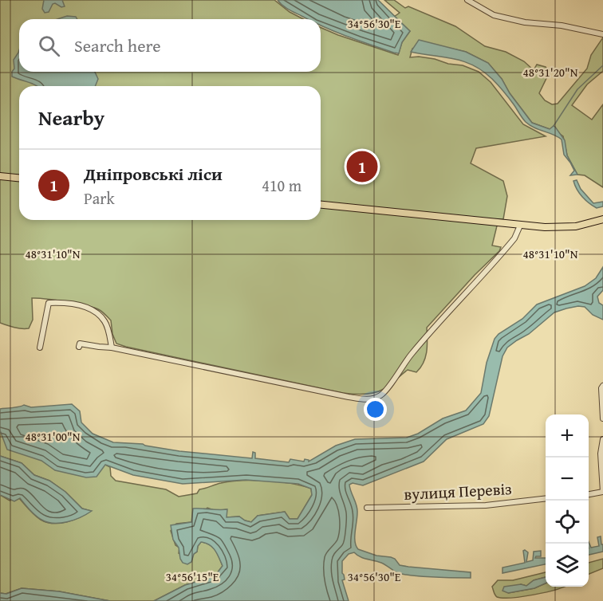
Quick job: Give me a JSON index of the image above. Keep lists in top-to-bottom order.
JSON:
{
  "streets": {
    "street": ["вулиця Перевіз"]
  },
  "page": {
    "search": "Search here",
    "heading": "Nearby",
    "list": [
      {
        "mark": "1",
        "name": "Дніпровські ліси",
        "note": "Park",
        "value": "410 m"
      }
    ],
    "pins": "1",
    "map_buttons": ["+", "−"]
  },
  "coordinates": [
    "34°56'30\"E",
    "48°31'20\"N",
    "48°31'10\"N",
    "48°31'00\"N",
    "34°56'15\"E"
  ]
}
